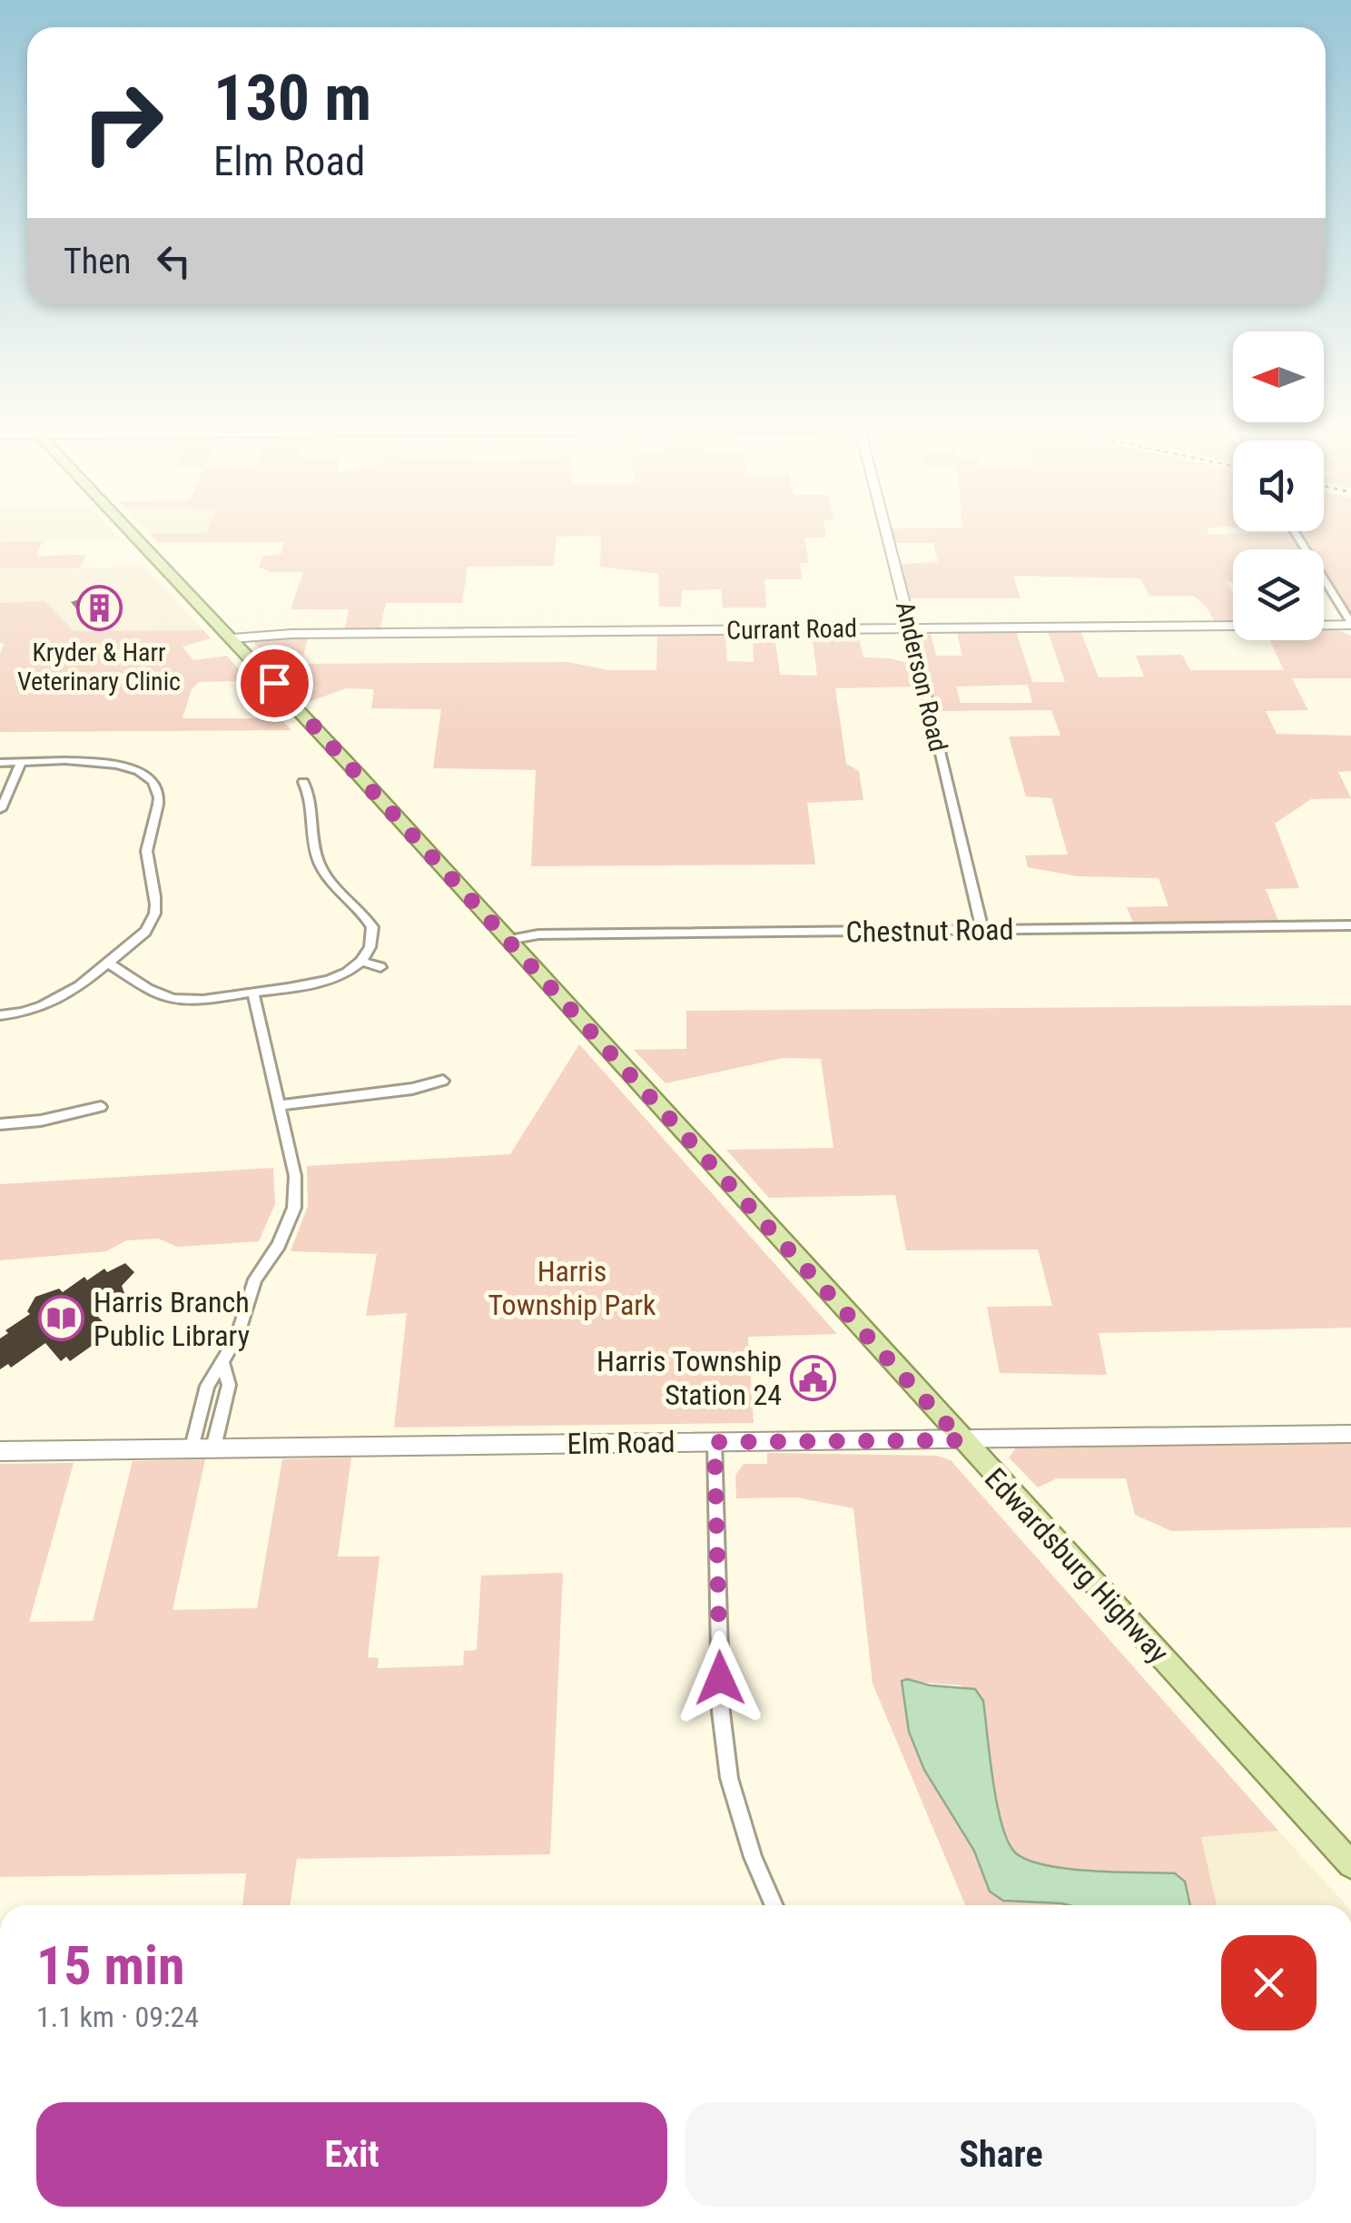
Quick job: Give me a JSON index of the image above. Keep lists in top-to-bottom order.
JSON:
{
  "streets": {
    "main road": ["Edwardsburg Highway"],
    "street": [
      "Currant Road",
      "Anderson Road",
      "Chestnut Road",
      "Elm Road"
    ]
  },
  "crossings": [
    ["Currant Road", "Anderson Road"],
    ["Currant Road", "Edwardsburg Highway"],
    ["Anderson Road", "Chestnut Road"],
    ["Chestnut Road", "Edwardsburg Highway"],
    ["Elm Road", "Edwardsburg Highway"]
  ],
  "parks": ["Harris Township Park"],
  "places": {
    "building": ["Kryder & Harr Veterinary Clinic"],
    "library": ["Harris Branch Public Library"],
    "public building": ["Harris Township Station 24"]
  },
  "north": "left",
  "page": {
    "turn": ["130 m", "Elm Road"],
    "then": "Then",
    "heading": ["15 min", "1.1 km · 09:24"],
    "buttons": ["Exit", "Share"]
  }
}
